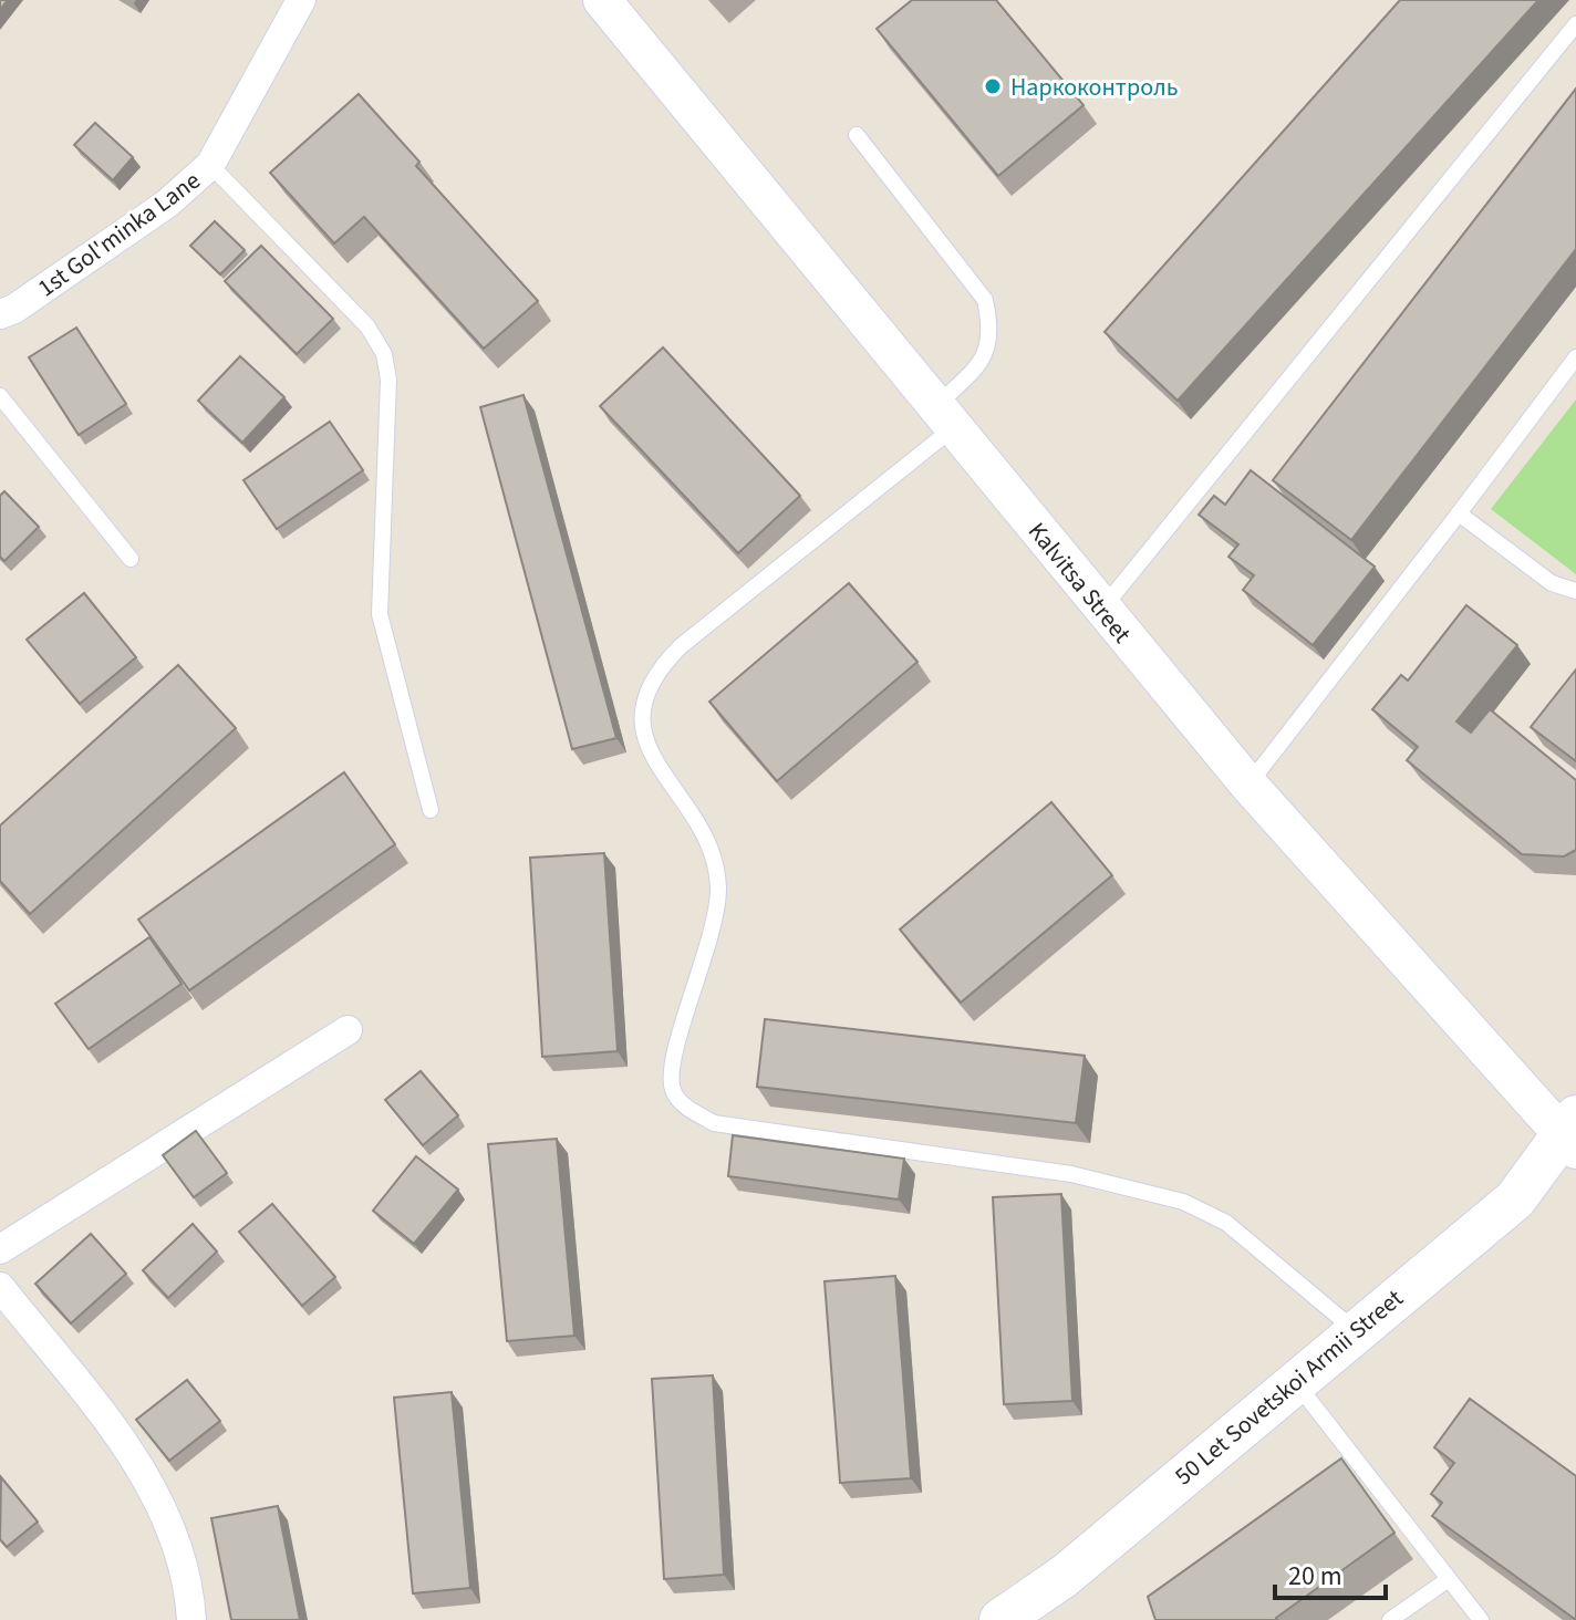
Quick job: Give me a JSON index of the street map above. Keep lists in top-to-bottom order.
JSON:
{
  "streets": {
    "main road": ["50 Let Sovetskoi Armii Street"],
    "street": ["1st Gol'minka Lane", "Kalvitsa Street"]
  },
  "crossings": [
    ["Kalvitsa Street", "50 Let Sovetskoi Armii Street"]
  ],
  "places": ["Наркоконтроль"],
  "scale_bar": "20 m"
}
